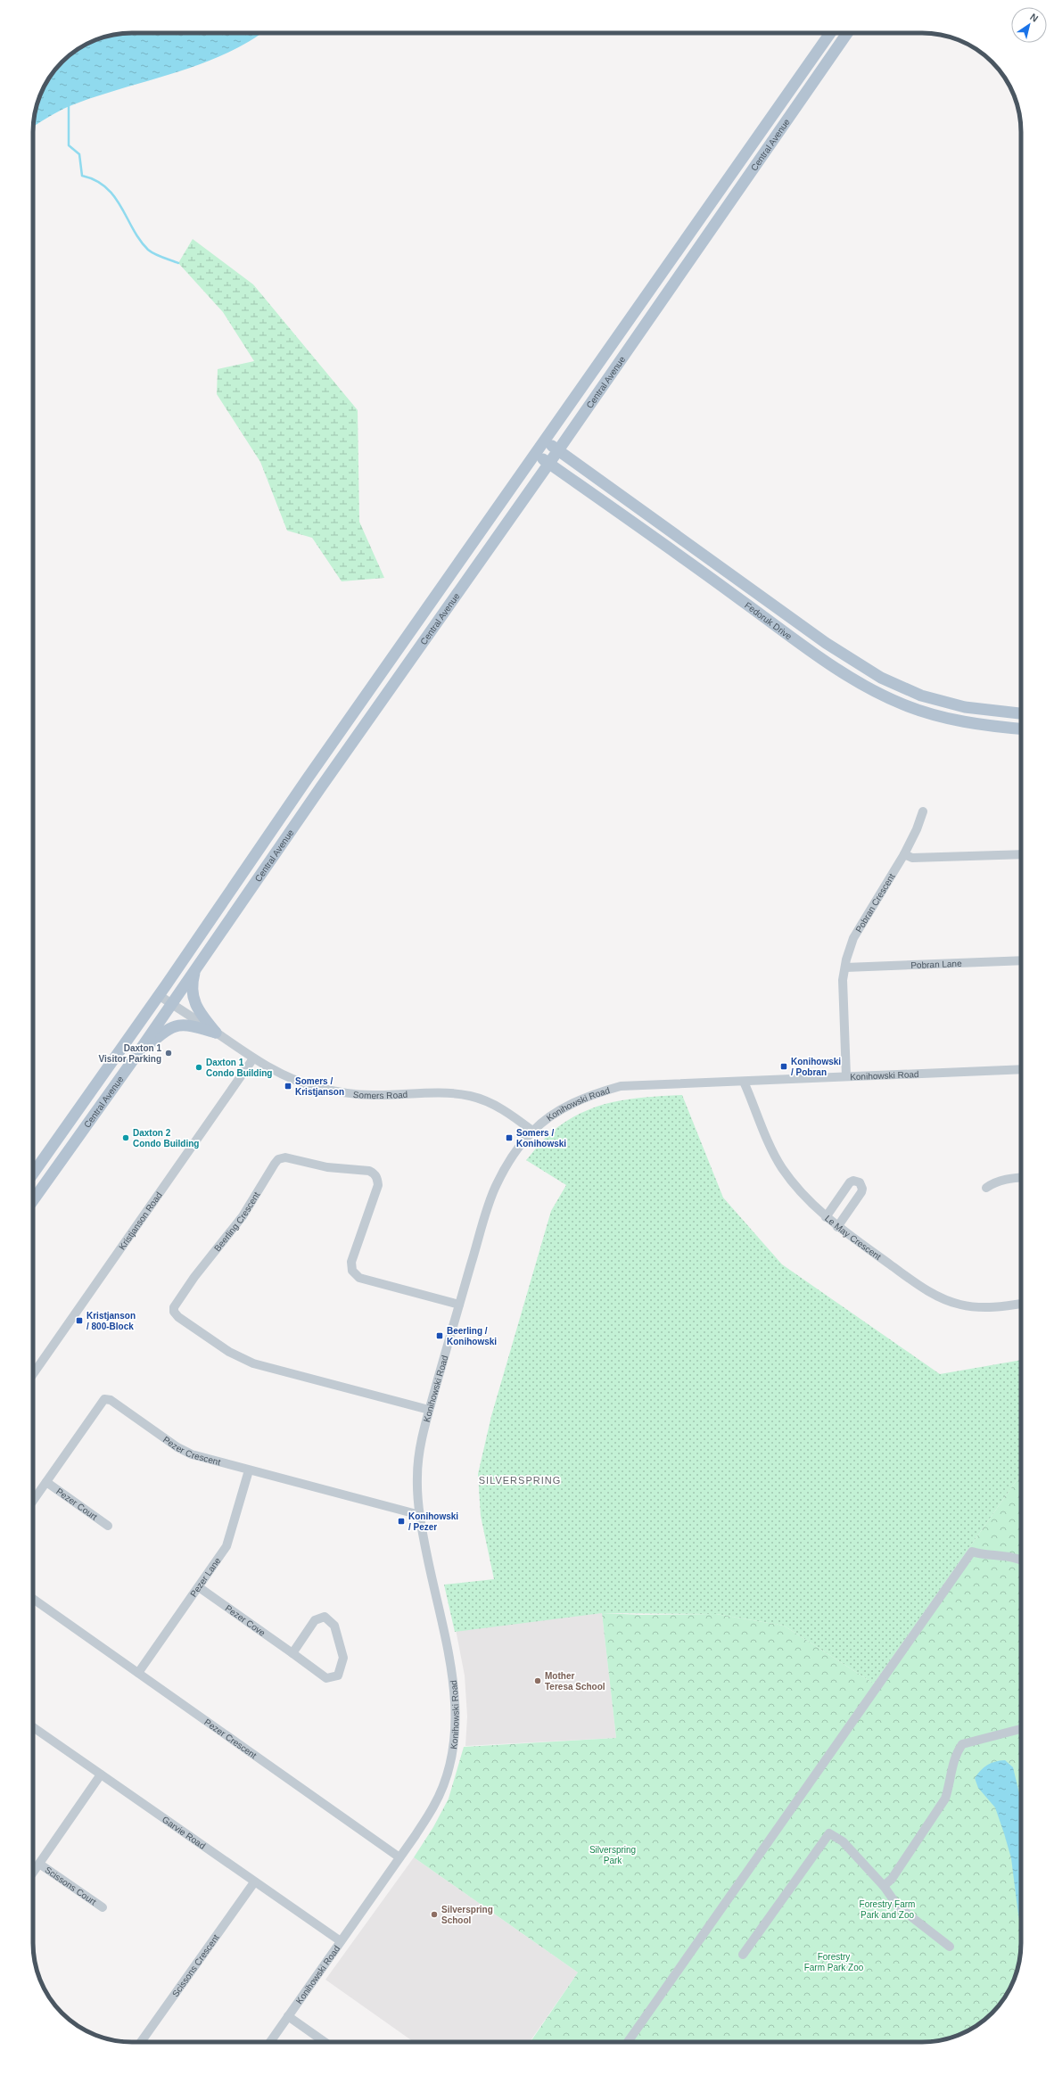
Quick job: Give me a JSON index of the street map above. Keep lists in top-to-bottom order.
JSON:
{
  "streets": {
    "main road": ["Central Avenue", "Fedoruk Drive"],
    "street": [
      "Pobran Crescent",
      "Pobran Lane",
      "Konihowski Road",
      "Somers Road",
      "Kristjanson Road",
      "Beerling Crescent",
      "Le May Crescent",
      "Pezer Crescent",
      "Pezer Court",
      "Pezer Lane",
      "Pezer Cove",
      "Garvie Road",
      "Scissons Court",
      "Scissons Crescent"
    ]
  },
  "crossings": [
    ["Central Avenue", "Fedoruk Drive"],
    ["Central Avenue", "Somers Road"],
    ["Pobran Crescent", "Pobran Lane"],
    ["Pobran Crescent", "Konihowski Road"],
    ["Konihowski Road", "Somers Road"],
    ["Konihowski Road", "Beerling Crescent"],
    ["Konihowski Road", "Le May Crescent"],
    ["Konihowski Road", "Pezer Crescent"],
    ["Konihowski Road", "Garvie Road"],
    ["Somers Road", "Kristjanson Road"],
    ["Pezer Crescent", "Pezer Court"],
    ["Pezer Crescent", "Pezer Lane"],
    ["Pezer Lane", "Pezer Cove"],
    ["Garvie Road", "Scissons Crescent"]
  ],
  "districts": ["SILVERSPRING"],
  "parks": ["Silverspring Park", "Forestry Farm Park and Zoo", "Forestry Farm Park Zoo"],
  "places": {
    "other": [
      "Daxton 1 Visitor Parking",
      "Daxton 1 Condo Building",
      "Daxton 2 Condo Building",
      "Mother Teresa School",
      "Silverspring School"
    ],
    "transit": [
      "Konihowski / Pobran",
      "Somers / Kristjanson",
      "Somers / Konihowski",
      "Kristjanson / 800-Block",
      "Beerling / Konihowski",
      "Konihowski / Pezer"
    ]
  },
  "north": "top right"
}
